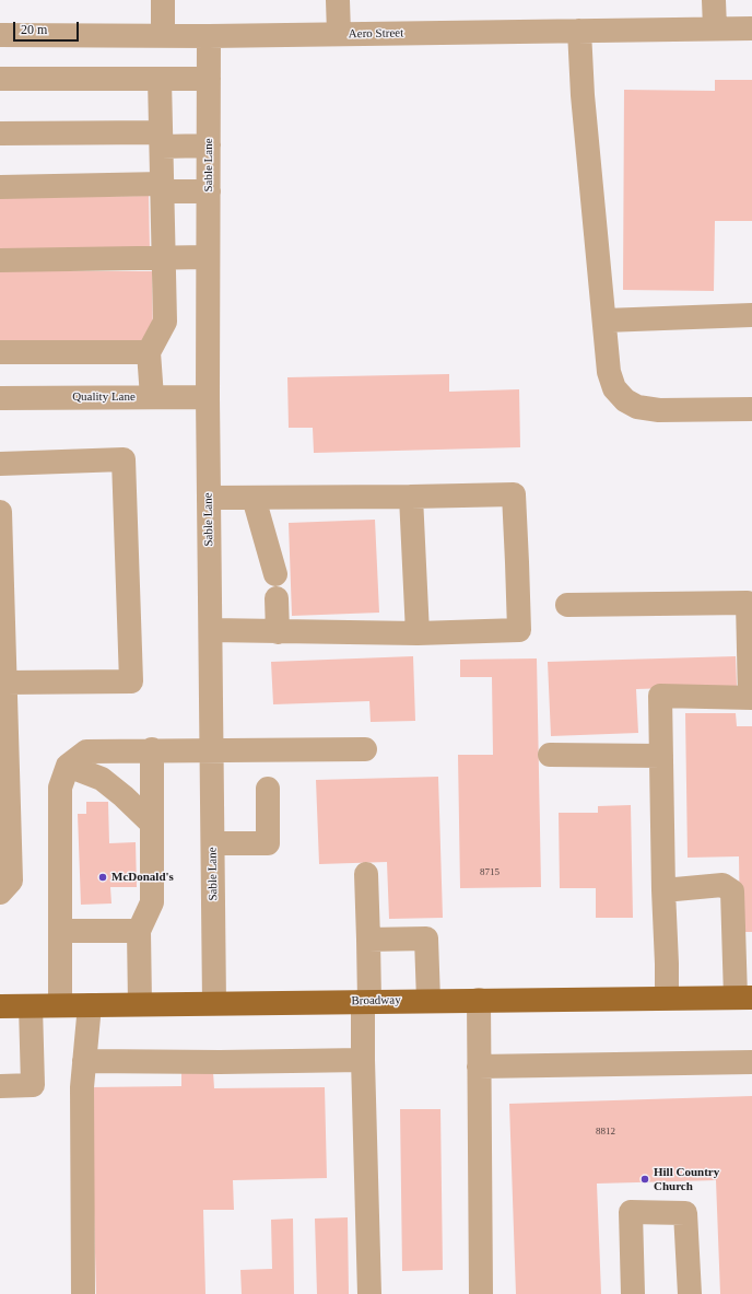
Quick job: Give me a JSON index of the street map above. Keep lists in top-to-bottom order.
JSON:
{
  "streets": {
    "main road": ["Broadway"],
    "street": ["Aero Street", "Sable Lane", "Quality Lane"]
  },
  "crossings": [
    ["Aero Street", "Sable Lane"],
    ["Sable Lane", "Quality Lane"],
    ["Sable Lane", "Broadway"]
  ],
  "places": ["McDonald's", "Hill Country Church"],
  "house_numbers": ["8715", "8812"],
  "scale_bar": "20 m"
}
